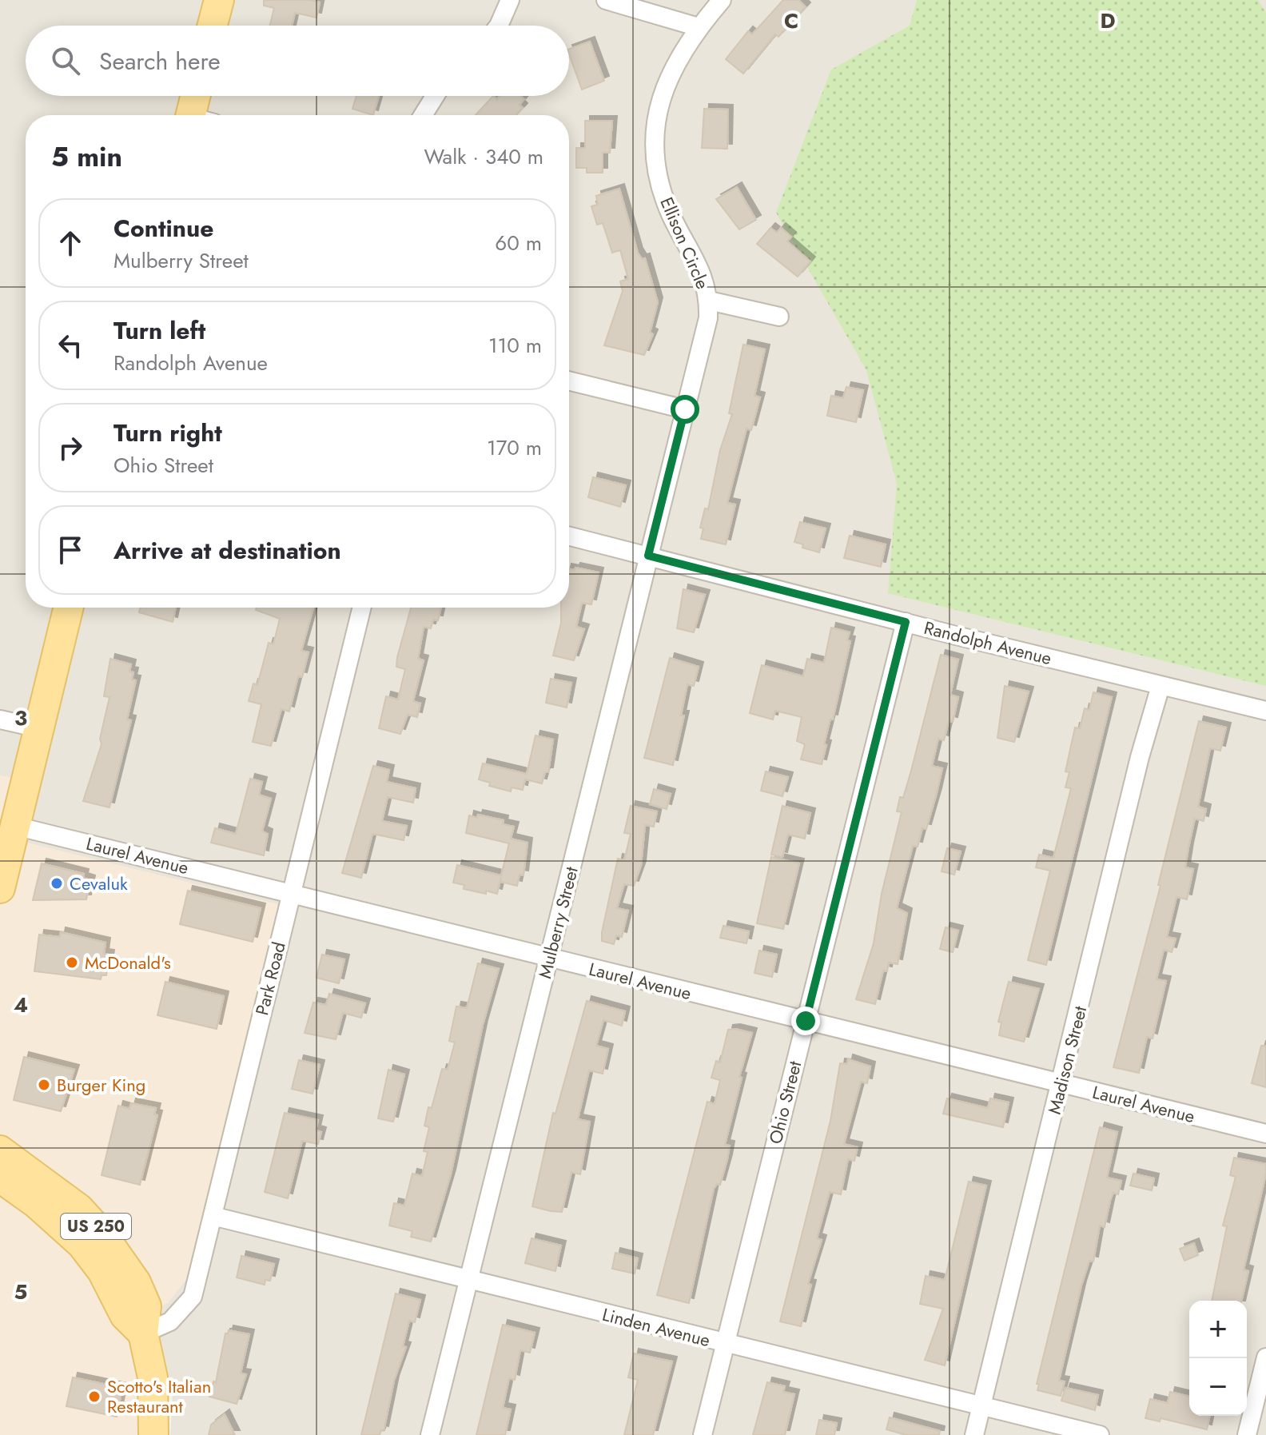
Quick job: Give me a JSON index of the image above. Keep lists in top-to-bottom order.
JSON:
{
  "streets": {
    "main road": ["US 250"],
    "street": [
      "Ellison Circle",
      "Randolph Avenue",
      "Laurel Avenue",
      "Mulberry Street",
      "Park Road",
      "Madison Street",
      "Ohio Street",
      "Linden Avenue"
    ]
  },
  "crossings": [
    ["Ellison Circle", "Mulberry Street"],
    ["Randolph Avenue", "Mulberry Street"],
    ["Randolph Avenue", "Madison Street"],
    ["Randolph Avenue", "Ohio Street"],
    ["Laurel Avenue", "Mulberry Street"],
    ["Laurel Avenue", "Park Road"],
    ["Laurel Avenue", "Madison Street"],
    ["Laurel Avenue", "Ohio Street"],
    ["Mulberry Street", "Linden Avenue"],
    ["Park Road", "US 250"],
    ["Park Road", "Linden Avenue"],
    ["Madison Street", "Linden Avenue"],
    ["Ohio Street", "Linden Avenue"]
  ],
  "places": [
    "Cevaluk",
    "McDonald's",
    "Burger King",
    "Scotto's Italian Restaurant"
  ],
  "page": {
    "search": "Search here",
    "heading": ["5 min", "Walk · 340 m"],
    "list": [
      ["Continue", "Mulberry Street", "60 m"],
      ["Turn left", "Randolph Avenue", "110 m"],
      ["Turn right", "Ohio Street", "170 m"],
      "Arrive at destination"
    ],
    "map_buttons": ["+", "−"]
  },
  "grid": {
    "columns": ["C", "D"],
    "rows": ["3", "4", "5"]
  }
}
